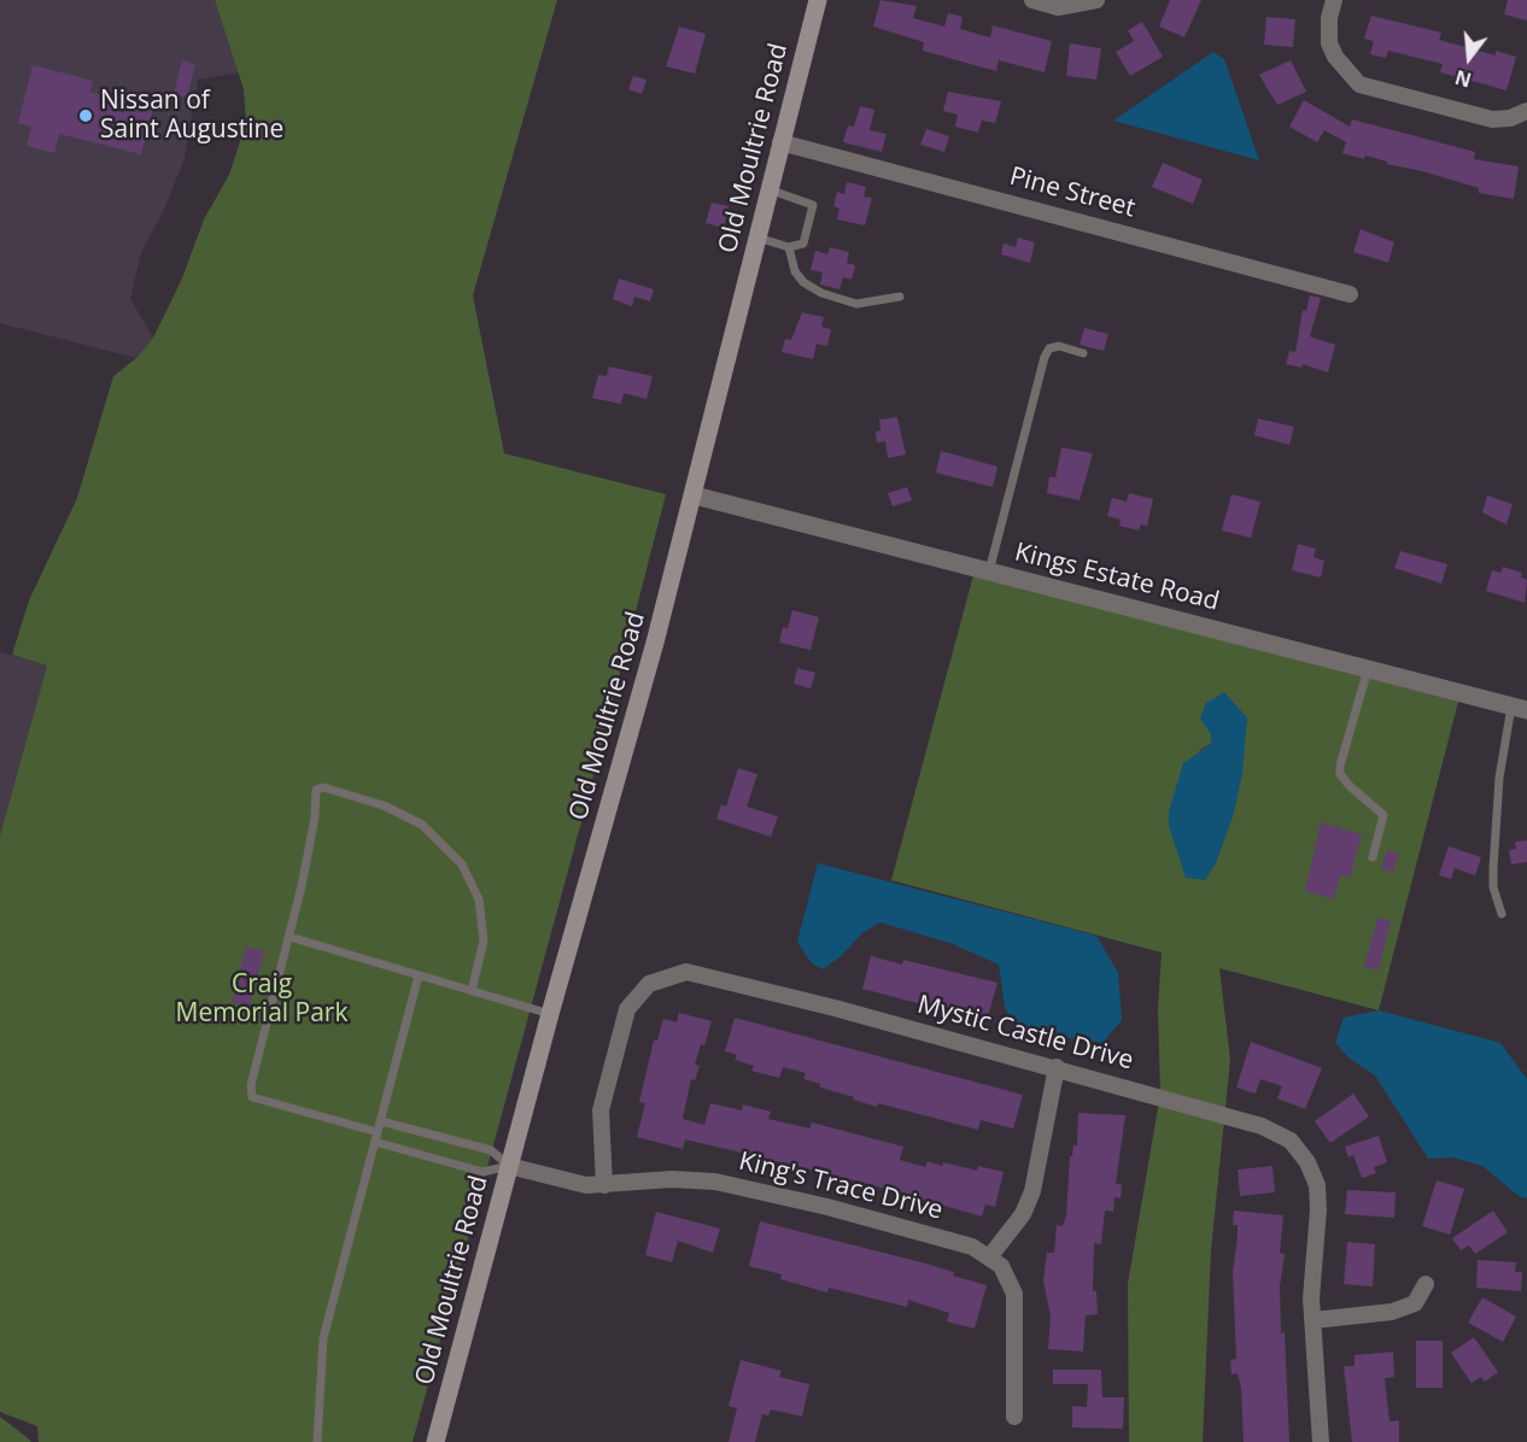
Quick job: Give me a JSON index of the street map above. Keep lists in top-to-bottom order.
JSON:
{
  "streets": {
    "main road": ["Old Moultrie Road"],
    "street": [
      "Pine Street",
      "Kings Estate Road",
      "Mystic Castle Drive",
      "King's Trace Drive"
    ]
  },
  "crossings": [
    ["Old Moultrie Road", "Pine Street"],
    ["Old Moultrie Road", "Kings Estate Road"],
    ["Old Moultrie Road", "King's Trace Drive"],
    ["Mystic Castle Drive", "King's Trace Drive"]
  ],
  "parks": ["Craig Memorial Park"],
  "places": ["Nissan of Saint Augustine"],
  "north": "bottom"
}
